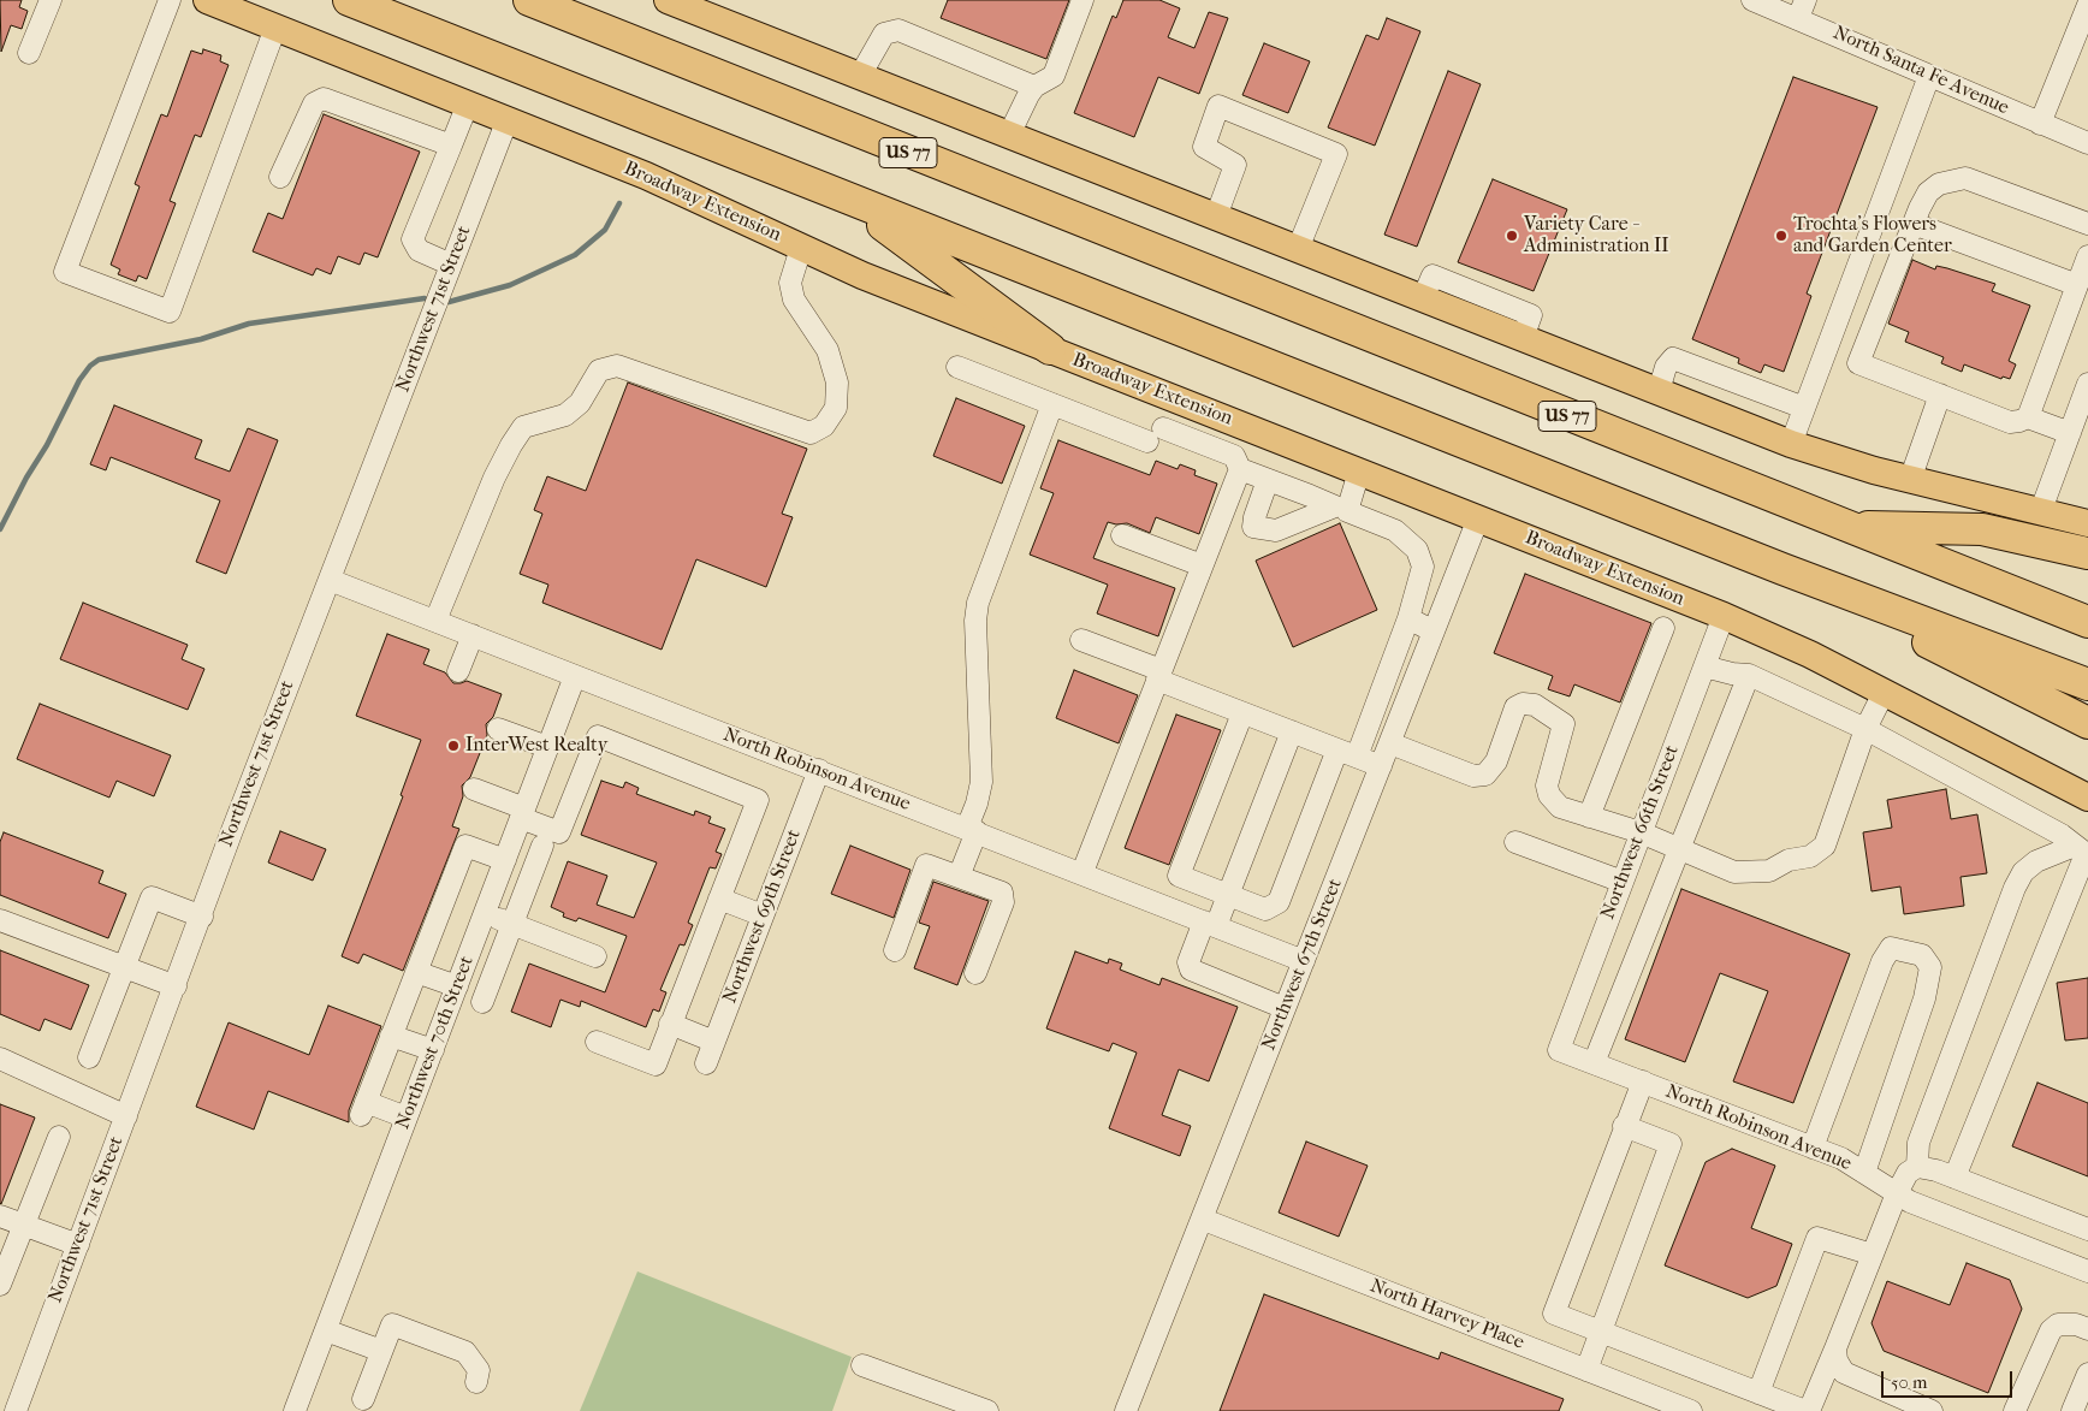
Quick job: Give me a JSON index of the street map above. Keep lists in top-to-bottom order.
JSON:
{
  "streets": {
    "highway": ["US 77"],
    "main road": ["Broadway Extension"],
    "street": [
      "North Santa Fe Avenue",
      "Northwest 71st Street",
      "North Robinson Avenue",
      "Northwest 66th Street",
      "Northwest 69th Street",
      "Northwest 67th Street",
      "Northwest 70th Street",
      "North Harvey Place"
    ]
  },
  "crossings": [
    ["Broadway Extension", "Northwest 71st Street"],
    ["Broadway Extension", "Northwest 66th Street"],
    ["Broadway Extension", "Northwest 67th Street"],
    ["Northwest 71st Street", "North Robinson Avenue"],
    ["North Robinson Avenue", "Northwest 66th Street"],
    ["North Robinson Avenue", "Northwest 69th Street"],
    ["North Robinson Avenue", "Northwest 67th Street"],
    ["North Robinson Avenue", "Northwest 70th Street"],
    ["Northwest 67th Street", "North Harvey Place"]
  ],
  "places": ["Variety Care - Administration II", "Trochta's Flowers and Garden Center", "InterWest Realty"],
  "scale_bar": "50 m"
}
